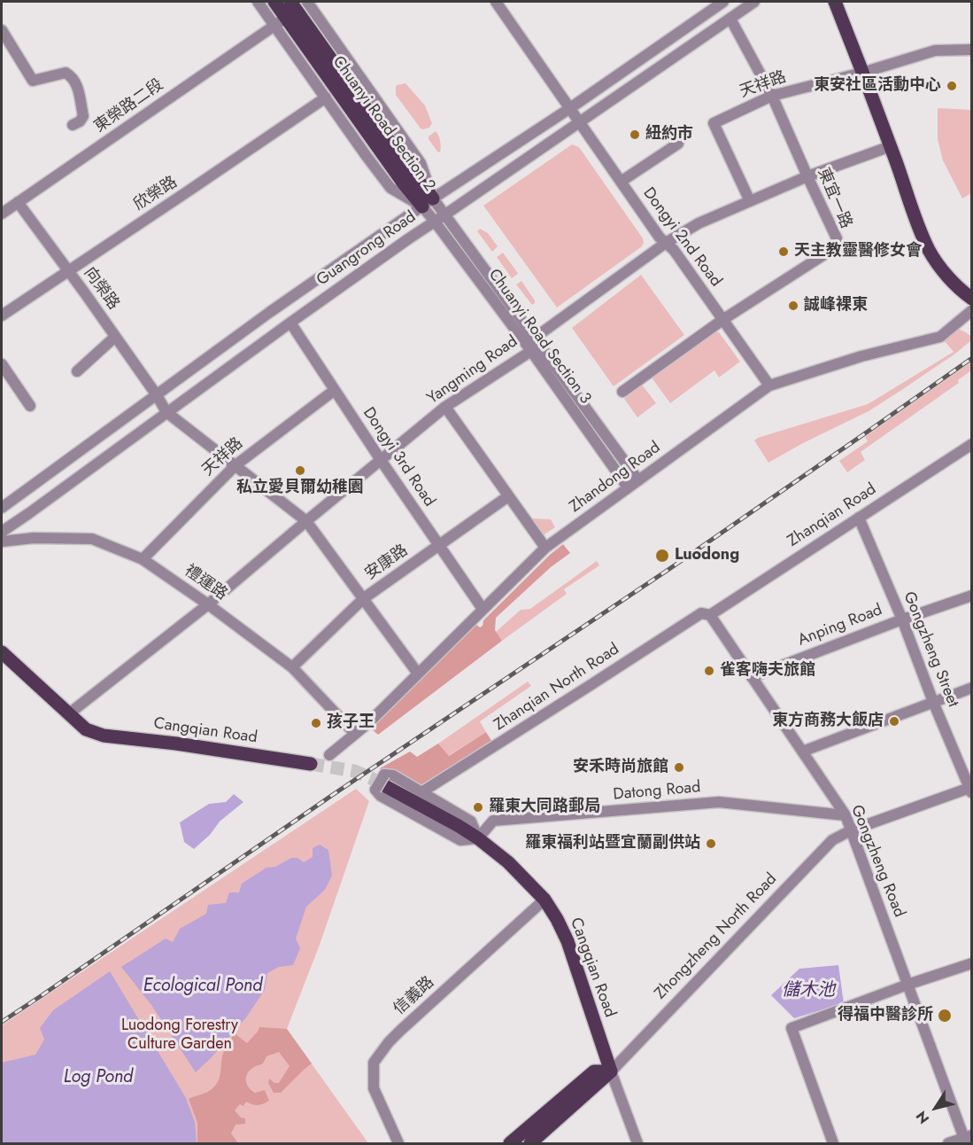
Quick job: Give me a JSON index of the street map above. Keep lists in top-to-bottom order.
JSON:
{
  "streets": {
    "main road": ["Chuanyi Road Section 2", "Cangqian Road", "Zhongzheng North Road"],
    "street": [
      "天祥路",
      "東榮路二段",
      "欣榮路",
      "東宜一路",
      "Dongyi 2nd Road",
      "Guangrong Road",
      "向榮路",
      "Chuanyi Road Section 3",
      "Yangming Road",
      "Dongyi 3rd Road",
      "Zhandong Road",
      "Zhanqian Road",
      "安康路",
      "禮運路",
      "Anping Road",
      "Gongzheng Street",
      "Zhanqian North Road",
      "Datong Road",
      "Gongzheng Road",
      "信義路"
    ]
  },
  "crossings": [
    ["天祥路", "東宜一路"],
    ["天祥路", "Yangming Road"],
    ["天祥路", "Dongyi 3rd Road"],
    ["天祥路", "禮運路"],
    ["東榮路二段", "Chuanyi Road Section 2"],
    ["東榮路二段", "向榮路"],
    ["Chuanyi Road Section 2", "欣榮路"],
    ["Chuanyi Road Section 2", "Guangrong Road"],
    ["Chuanyi Road Section 2", "Chuanyi Road Section 3"],
    ["欣榮路", "向榮路"],
    ["東宜一路", "Dongyi 2nd Road"],
    ["東宜一路", "Guangrong Road"],
    ["東宜一路", "Yangming Road"],
    ["Dongyi 2nd Road", "Guangrong Road"],
    ["Dongyi 2nd Road", "Yangming Road"],
    ["Dongyi 2nd Road", "Zhandong Road"],
    ["Guangrong Road", "向榮路"],
    ["Guangrong Road", "Chuanyi Road Section 3"],
    ["Guangrong Road", "Dongyi 3rd Road"],
    ["Chuanyi Road Section 3", "Yangming Road"],
    ["Chuanyi Road Section 3", "Zhandong Road"],
    ["Yangming Road", "Dongyi 3rd Road"],
    ["Yangming Road", "禮運路"],
    ["Yangming Road", "Cangqian Road"],
    ["Dongyi 3rd Road", "Zhandong Road"],
    ["Dongyi 3rd Road", "安康路"],
    ["Zhandong Road", "禮運路"],
    ["Zhanqian Road", "Gongzheng Street"],
    ["Zhanqian Road", "Zhanqian North Road"],
    ["Zhanqian Road", "Gongzheng Road"],
    ["安康路", "禮運路"],
    ["Anping Road", "Gongzheng Street"],
    ["Anping Road", "Gongzheng Road"],
    ["Gongzheng Street", "Zhongzheng North Road"],
    ["Zhanqian North Road", "Gongzheng Road"],
    ["Cangqian Road", "Datong Road"],
    ["Cangqian Road", "Zhongzheng North Road"],
    ["Cangqian Road", "信義路"],
    ["Datong Road", "Gongzheng Road"],
    ["Gongzheng Road", "Zhongzheng North Road"]
  ],
  "water": ["Ecological Pond", "儲木池", "Log Pond"],
  "parks": ["Luodong Forestry Culture Garden"],
  "places": [
    "東安社區活動中心",
    "紐約市",
    "天主教靈醫修女會",
    "誠峰裸東",
    "私立愛貝爾幼稚園",
    "Luodong",
    "雀客嗨夫旅館",
    "東方商務大飯店",
    "孩子王",
    "安禾時尚旅館",
    "羅東大同路郵局",
    "羅東福利站暨宜蘭副供站",
    "得福中醫診所"
  ],
  "north": "bottom left"
}
